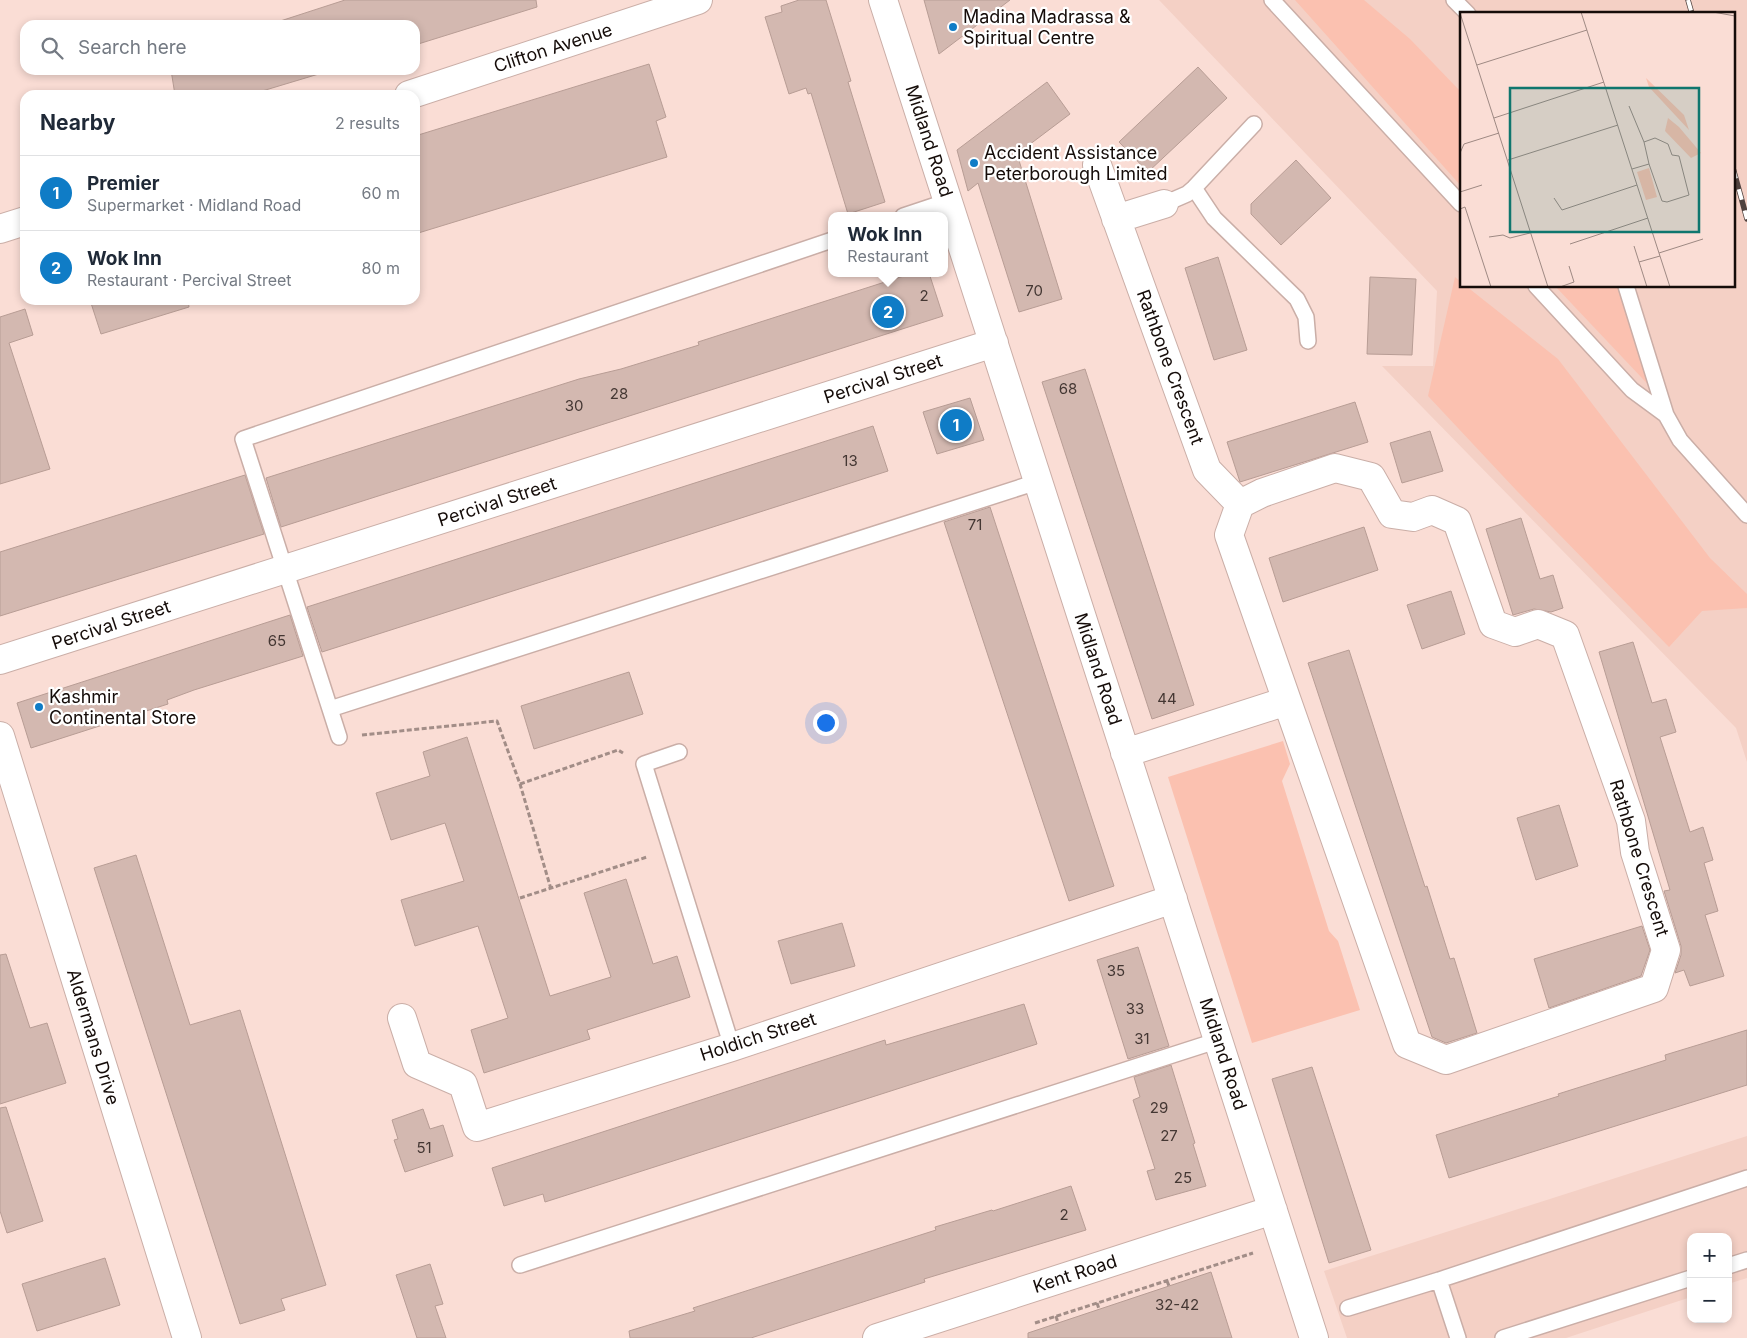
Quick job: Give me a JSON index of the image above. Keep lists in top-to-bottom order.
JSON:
{
  "streets": {
    "street": [
      "Clifton Avenue",
      "Midland Road",
      "Rathbone Crescent",
      "Percival Street",
      "Aldermans Drive",
      "Holdich Street",
      "Kent Road"
    ]
  },
  "crossings": [
    ["Midland Road", "Percival Street"],
    ["Midland Road", "Holdich Street"],
    ["Midland Road", "Kent Road"]
  ],
  "places": ["Madina Madrassa & Spiritual Centre", "Accident Assistance Peterborough Limited", "Kashmir Continental Store"],
  "house_numbers": [
    "70",
    "2",
    "68",
    "28",
    "30",
    "13",
    "71",
    "65",
    "44",
    "35",
    "33",
    "31",
    "29",
    "27",
    "51",
    "25",
    "2",
    "32-42"
  ],
  "page": {
    "search": "Search here",
    "heading": ["Nearby", "2 results"],
    "list": [
      {
        "mark": "1",
        "name": "Premier",
        "note": "Supermarket · Midland Road",
        "value": "60 m"
      },
      {
        "mark": "2",
        "name": "Wok Inn",
        "note": "Restaurant · Percival Street",
        "value": "80 m"
      }
    ],
    "popup": ["Wok Inn", "Restaurant"],
    "pins": ["2", "1"],
    "map_buttons": ["+", "−"]
  }
}
